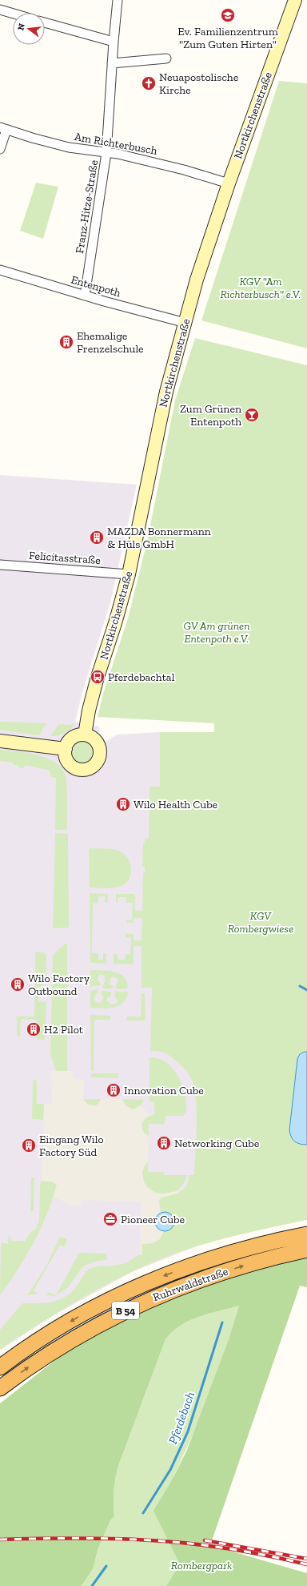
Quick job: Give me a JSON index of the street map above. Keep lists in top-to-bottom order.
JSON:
{
  "streets": {
    "highway": ["Ruhrwaldstraße", "B 54"],
    "main road": ["Nortkirchenstraße"],
    "street": [
      "Am Richterbusch",
      "Franz-Hitze-Straße",
      "Entenpoth",
      "Felicitasstraße"
    ]
  },
  "crossings": [
    ["Nortkirchenstraße", "Am Richterbusch"],
    ["Nortkirchenstraße", "Entenpoth"],
    ["Nortkirchenstraße", "Felicitasstraße"],
    ["Am Richterbusch", "Franz-Hitze-Straße"],
    ["Franz-Hitze-Straße", "Entenpoth"]
  ],
  "water": ["Pferdebach"],
  "parks": [
    "KGV \"Am Richterbusch\" e.V.",
    "GV Am grünen Entenpoth e.V.",
    "KGV Rombergwiese",
    "Rombergpark"
  ],
  "places": {
    "school or university": ["Ev. Familienzentrum \"Zum Guten Hirten\""],
    "church": ["Neuapostolische Kirche"],
    "building": [
      "Ehemalige Frenzelschule",
      "MAZDA Bonnermann & Hüls GmbH",
      "Wilo Health Cube",
      "Wilo Factory Outbound",
      "H2 Pilot",
      "Innovation Cube",
      "Networking Cube",
      "Eingang Wilo Factory Süd"
    ],
    "bar": ["Zum Grünen Entenpoth"],
    "bus stop": ["Pferdebachtal"],
    "office": ["Pioneer Cube"]
  },
  "north": "left"
}
